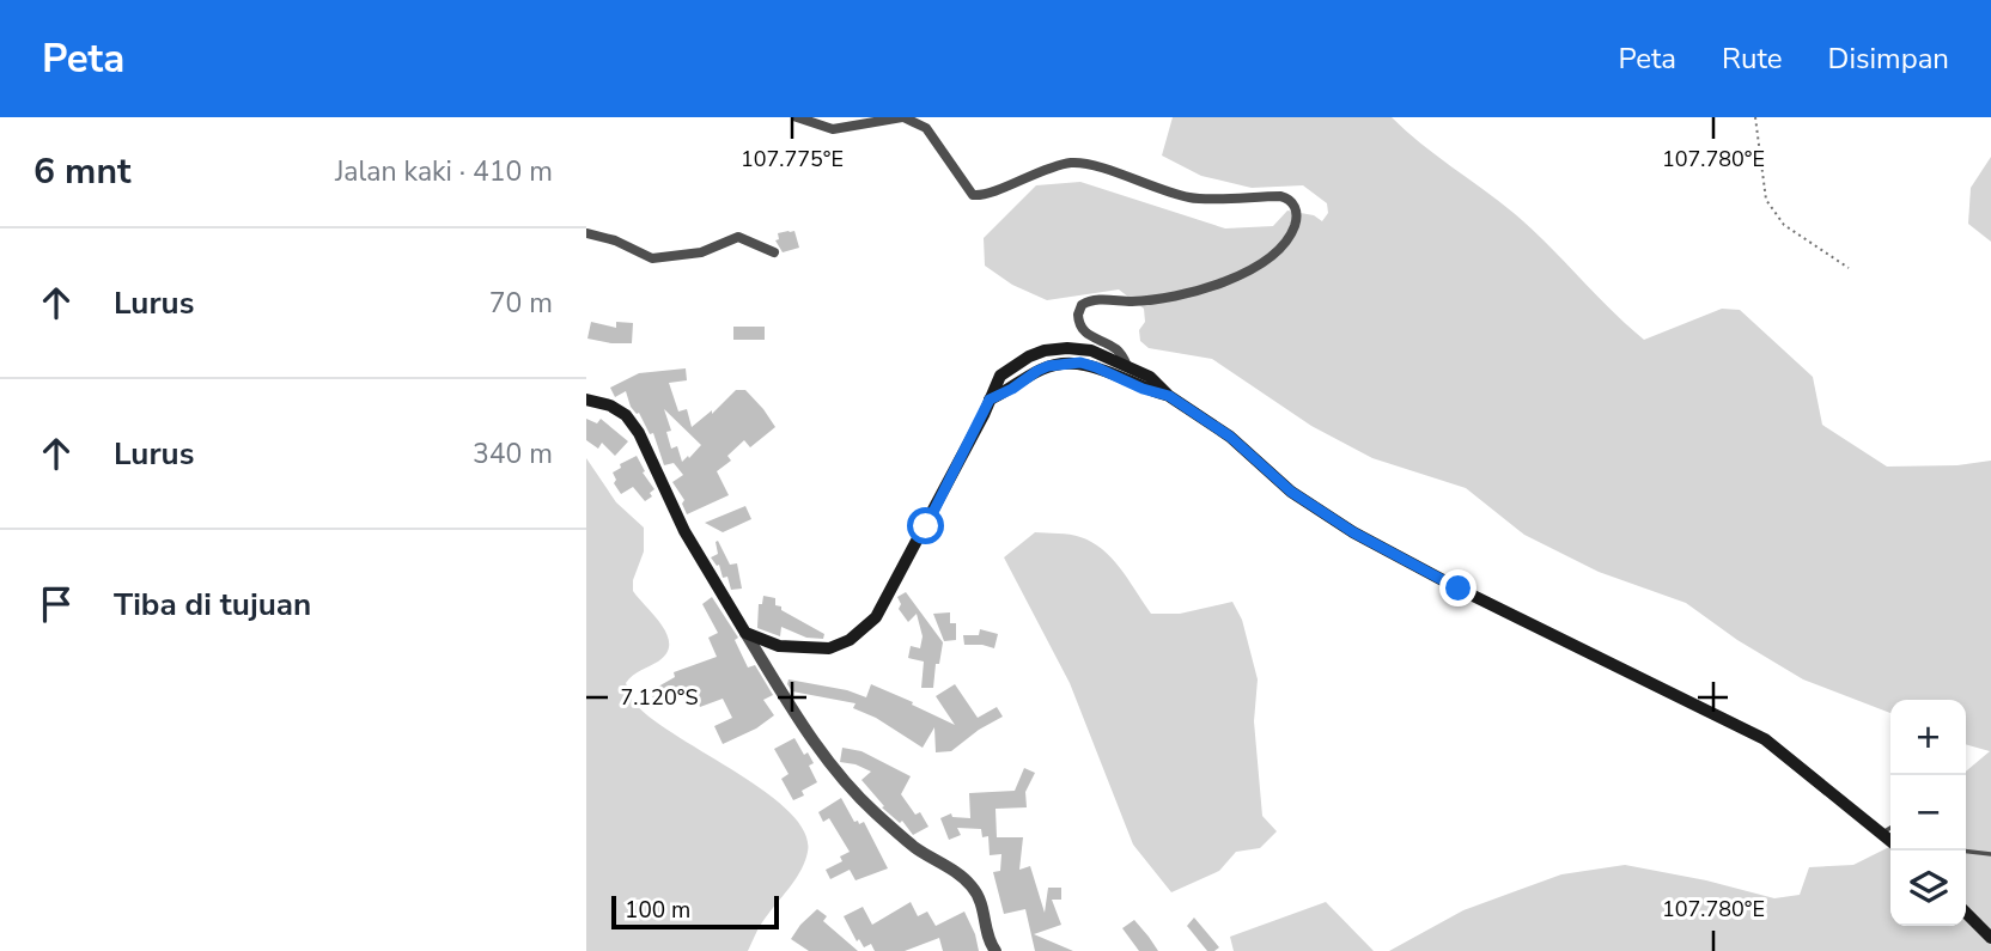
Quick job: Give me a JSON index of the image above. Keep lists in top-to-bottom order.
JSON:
{
  "scale_bar": "100 m",
  "page": {
    "header": "Peta",
    "nav": ["Peta", "Rute", "Disimpan"],
    "heading": ["6 mnt", "Jalan kaki · 410 m"],
    "list": [
      ["Lurus", "70 m"],
      ["Lurus", "340 m"],
      "Tiba di tujuan"
    ],
    "map_buttons": ["+", "−"],
    "scale": "100 m"
  },
  "coordinates": ["107.775°E", "107.780°E", "7.120°S"]
}
